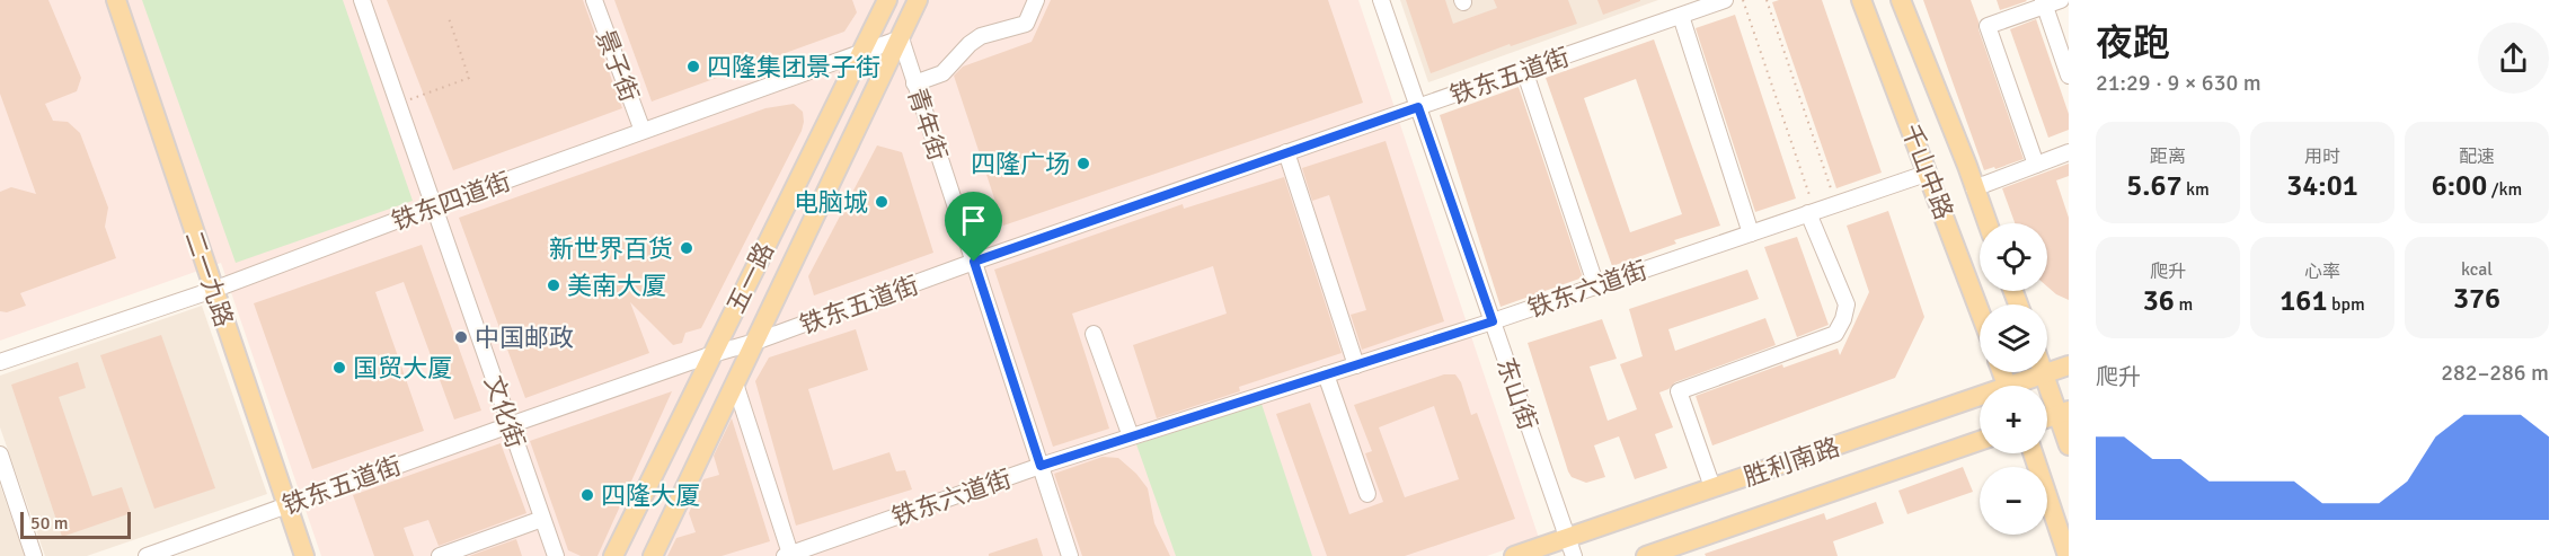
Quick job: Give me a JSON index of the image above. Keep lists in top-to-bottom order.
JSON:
{
  "streets": {
    "main road": [
      "千山中路",
      "五一路",
      "二一九路",
      "胜利南路"
    ],
    "street": [
      "景子街",
      "铁东五道街",
      "青年街",
      "铁东四道街",
      "铁东六道街",
      "东山街",
      "文化街"
    ]
  },
  "crossings": [
    ["景子街", "铁东四道街"],
    ["铁东五道街", "青年街"],
    ["铁东五道街", "五一路"],
    ["铁东五道街", "二一九路"],
    ["铁东五道街", "东山街"],
    ["铁东五道街", "文化街"],
    ["青年街", "铁东四道街"],
    ["青年街", "五一路"],
    ["青年街", "铁东六道街"],
    ["千山中路", "铁东六道街"],
    ["铁东四道街", "五一路"],
    ["铁东四道街", "二一九路"],
    ["铁东四道街", "文化街"],
    ["铁东六道街", "东山街"],
    ["东山街", "胜利南路"]
  ],
  "places": [
    "四隆集团景子街",
    "四隆广场",
    "电脑城",
    "新世界百货",
    "美南大厦",
    "中国邮政",
    "国贸大厦",
    "四隆大厦"
  ],
  "scale_bar": "50 m",
  "page": {
    "heading": ["夜跑", "21:29 · 9 × 630 m"],
    "stats": [
      ["距离", "5.67 km"],
      ["用时", "34:01"],
      ["配速", "6:00 /km"],
      ["爬升", "36 m"],
      ["心率", "161 bpm"],
      ["kcal", "376"]
    ],
    "map_buttons": ["+", "−"],
    "chart": ["爬升", "282–286 m"],
    "scale": "50 m"
  }
}
